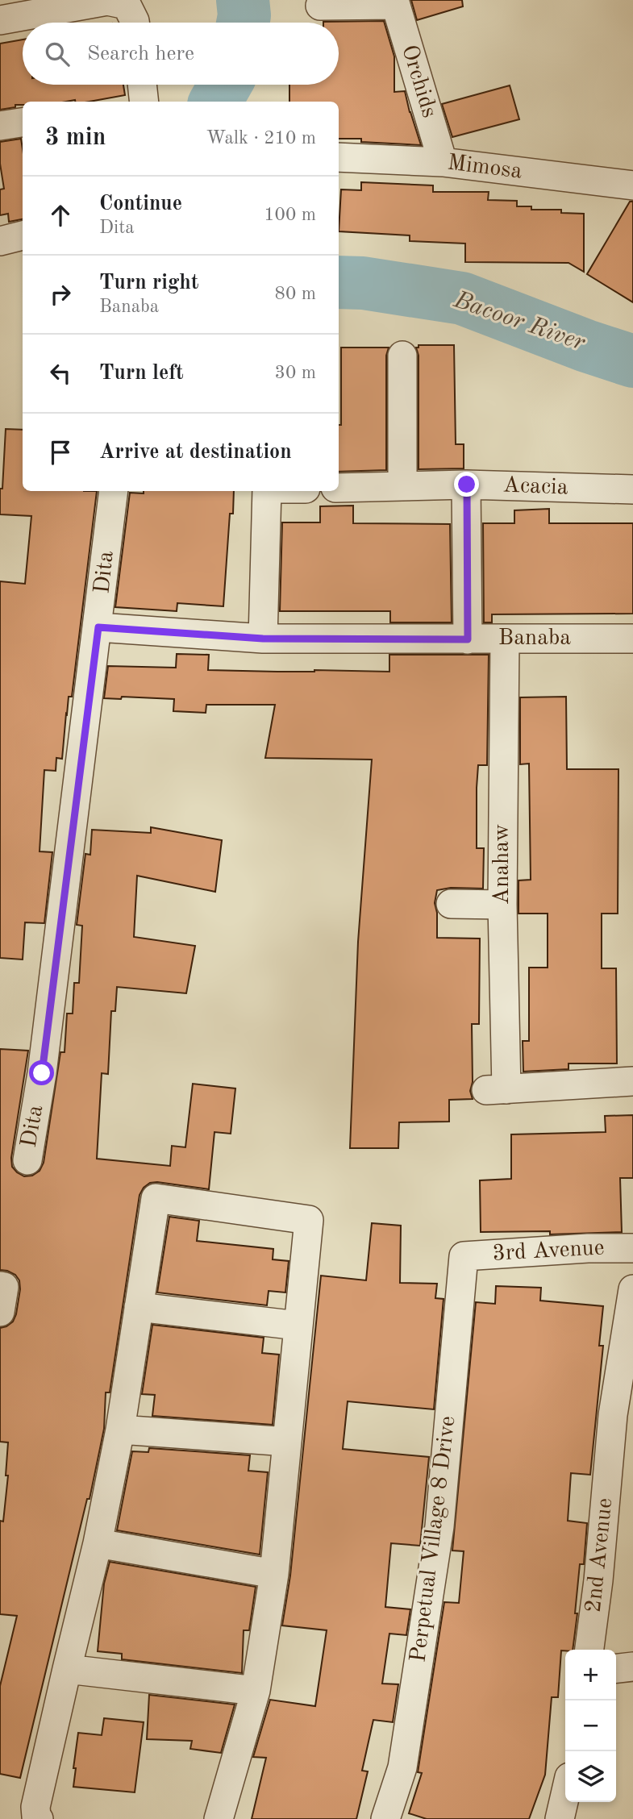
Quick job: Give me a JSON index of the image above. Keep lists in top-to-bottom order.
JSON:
{
  "streets": {
    "street": [
      "Orchids",
      "Mimosa",
      "Acacia",
      "Dita",
      "Banaba",
      "Anahaw",
      "3rd Avenue",
      "Perpetual Village 8 Drive",
      "2nd Avenue"
    ]
  },
  "crossings": [
    ["Orchids", "Mimosa"],
    ["Dita", "Banaba"],
    ["Banaba", "Anahaw"],
    ["3rd Avenue", "Perpetual Village 8 Drive"]
  ],
  "water": ["Bacoor River"],
  "page": {
    "search": "Search here",
    "heading": ["3 min", "Walk · 210 m"],
    "list": [
      ["Continue", "Dita", "100 m"],
      ["Turn right", "Banaba", "80 m"],
      ["Turn left", "30 m"],
      "Arrive at destination"
    ],
    "map_buttons": ["+", "−"]
  }
}
